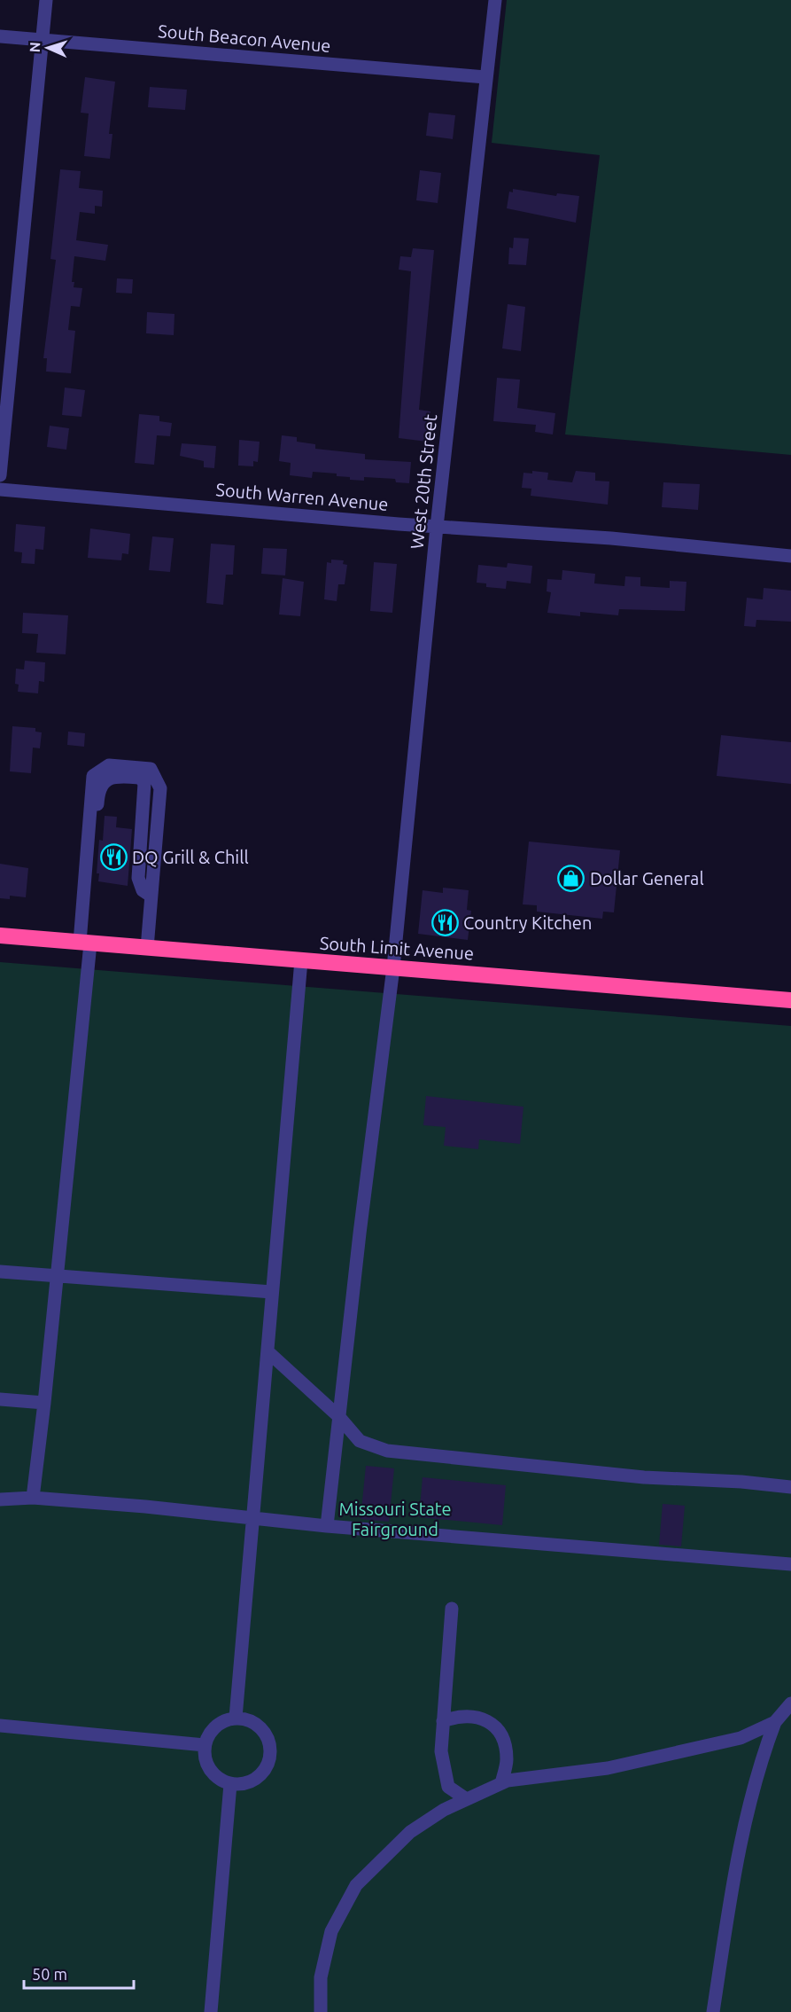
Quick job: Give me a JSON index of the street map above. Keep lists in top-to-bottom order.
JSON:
{
  "streets": {
    "highway": ["South Limit Avenue"],
    "street": ["South Beacon Avenue", "West 20th Street", "South Warren Avenue"]
  },
  "crossings": [
    ["South Beacon Avenue", "West 20th Street"],
    ["West 20th Street", "South Warren Avenue"],
    ["West 20th Street", "South Limit Avenue"]
  ],
  "parks": ["Missouri State Fairground"],
  "places": {
    "restaurant": ["DQ Grill & Chill", "Country Kitchen"],
    "shop": ["Dollar General"]
  },
  "scale_bar": "50 m",
  "north": "left"
}
